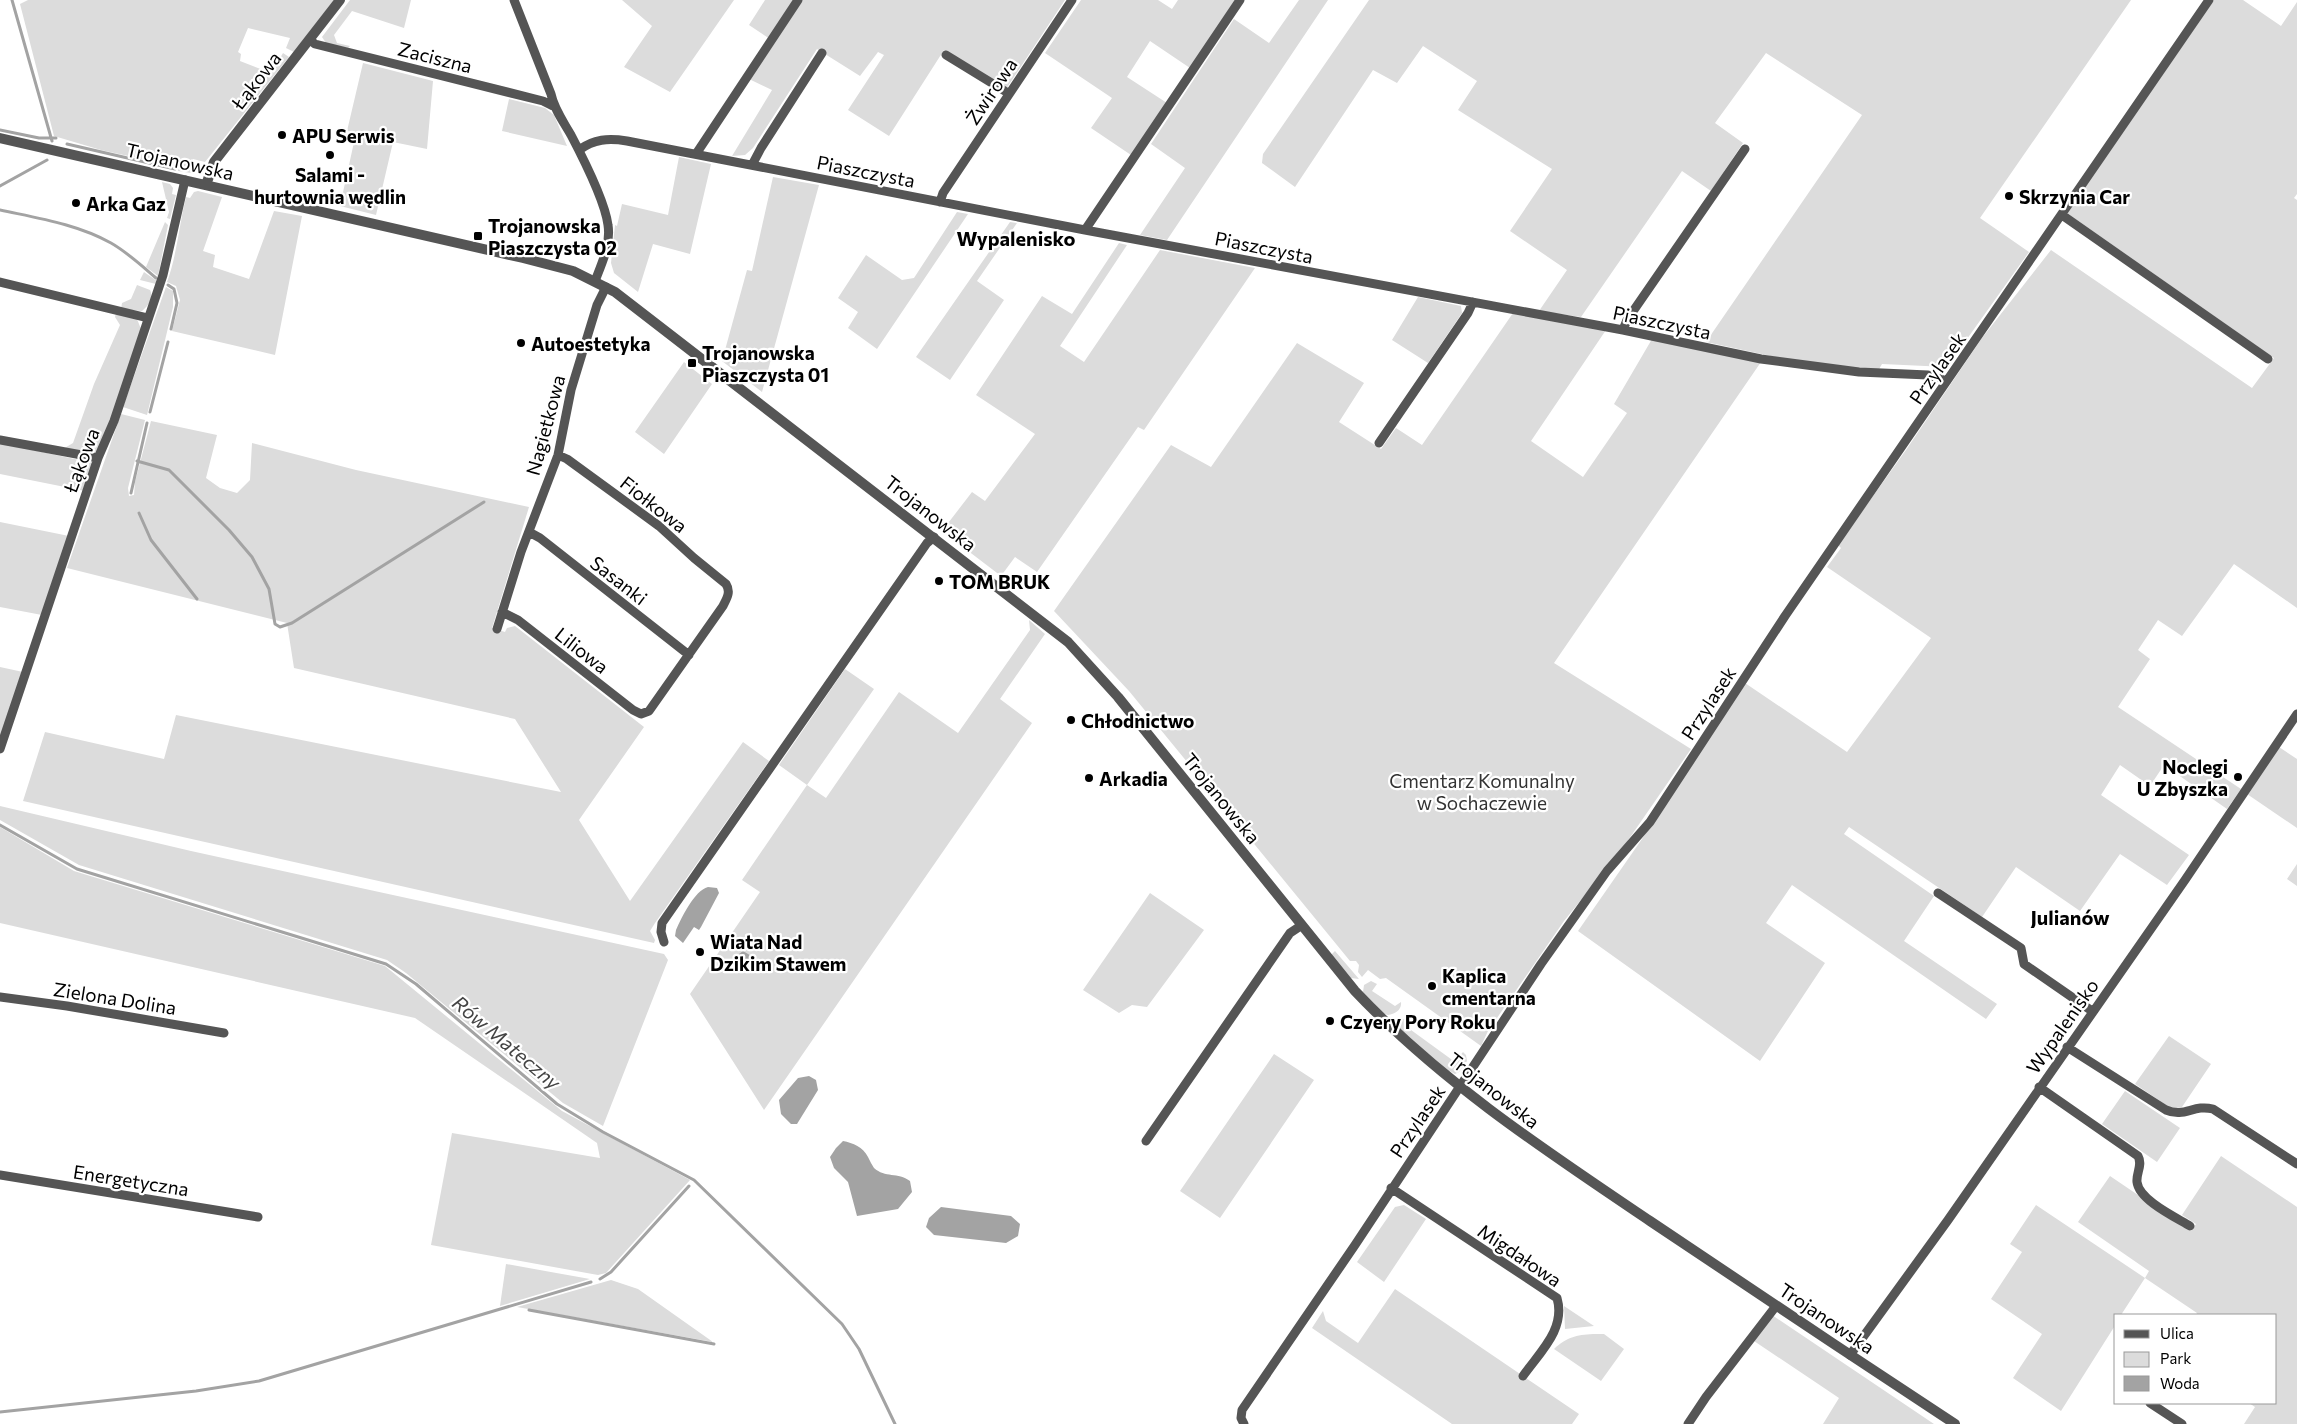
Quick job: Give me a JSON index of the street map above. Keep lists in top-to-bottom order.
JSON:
{
  "streets": {
    "street": [
      "Zaciszna",
      "Łąkowa",
      "Żwirowa",
      "Trojanowska",
      "Piaszczysta",
      "Przylasek",
      "Nagietkowa",
      "Fiołkowa",
      "Sasanki",
      "Liliowa",
      "Zielona Dolina",
      "Wypalenisko",
      "Energetyczna",
      "Migdałowa"
    ]
  },
  "crossings": [
    ["Zaciszna", "Łąkowa"],
    ["Łąkowa", "Trojanowska"],
    ["Żwirowa", "Piaszczysta"],
    ["Trojanowska", "Przylasek"],
    ["Trojanowska", "Nagietkowa"],
    ["Trojanowska", "Wypalenisko"],
    ["Piaszczysta", "Przylasek"],
    ["Przylasek", "Migdałowa"],
    ["Nagietkowa", "Fiołkowa"],
    ["Nagietkowa", "Sasanki"],
    ["Nagietkowa", "Liliowa"],
    ["Fiołkowa", "Sasanki"],
    ["Fiołkowa", "Liliowa"],
    ["Sasanki", "Liliowa"]
  ],
  "districts": ["Wypalenisko", "Julianów"],
  "water": ["Rów Mateczny"],
  "parks": ["Cmentarz Komunalny w Sochaczewie"],
  "places": {
    "other": [
      "APU Serwis",
      "Salami - hurtownia wędlin",
      "Skrzynia Car",
      "Arka Gaz",
      "Autoestetyka",
      "TOM BRUK",
      "Chłodnictwo",
      "Noclegi U Zbyszka",
      "Arkadia",
      "Wiata Nad Dzikim Stawem",
      "Kaplica cmentarna",
      "Czyery Pory Roku"
    ],
    "transit": ["Trojanowska Piaszczysta 02", "Trojanowska Piaszczysta 01"]
  },
  "legend": ["Ulica", "Park", "Woda"]
}
